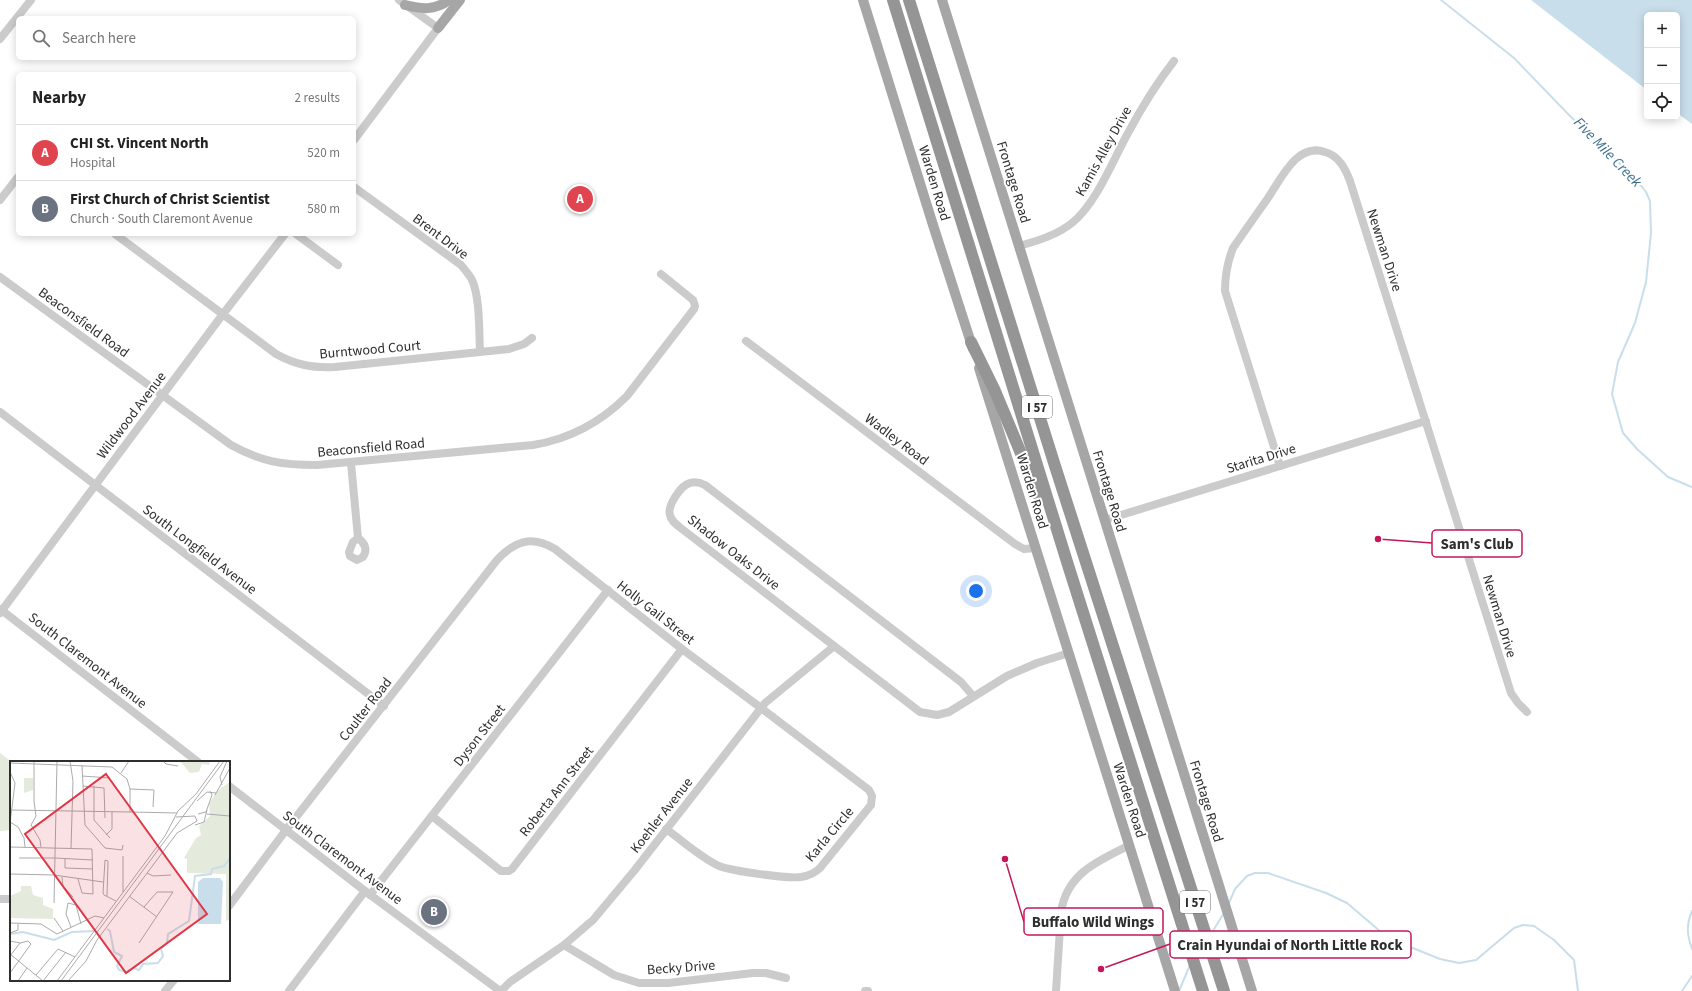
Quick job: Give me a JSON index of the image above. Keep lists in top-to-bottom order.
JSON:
{
  "streets": {
    "highway": ["I 57"],
    "main road": ["Frontage Road", "Warden Road"],
    "street": [
      "Kamis Alley Drive",
      "Brent Drive",
      "Newman Drive",
      "Beaconsfield Road",
      "Burntwood Court",
      "Wildwood Avenue",
      "Wadley Road",
      "Starita Drive",
      "South Longfield Avenue",
      "Shadow Oaks Drive",
      "Holly Gail Street",
      "South Claremont Avenue",
      "Coulter Road",
      "Dyson Street",
      "Roberta Ann Street",
      "Koehler Avenue",
      "Karla Circle",
      "Becky Drive"
    ]
  },
  "crossings": [
    ["Kamis Alley Drive", "Frontage Road"],
    ["Frontage Road", "Starita Drive"],
    ["Warden Road", "Wadley Road"],
    ["Warden Road", "Shadow Oaks Drive"],
    ["Brent Drive", "Burntwood Court"],
    ["Newman Drive", "Starita Drive"],
    ["Beaconsfield Road", "Wildwood Avenue"],
    ["Burntwood Court", "Wildwood Avenue"],
    ["Wildwood Avenue", "South Longfield Avenue"],
    ["Wildwood Avenue", "South Claremont Avenue"],
    ["South Longfield Avenue", "Coulter Road"],
    ["Shadow Oaks Drive", "Koehler Avenue"],
    ["Holly Gail Street", "Coulter Road"],
    ["Holly Gail Street", "Dyson Street"],
    ["Holly Gail Street", "Roberta Ann Street"],
    ["Holly Gail Street", "Koehler Avenue"],
    ["Holly Gail Street", "Karla Circle"],
    ["South Claremont Avenue", "Coulter Road"],
    ["South Claremont Avenue", "Dyson Street"],
    ["South Claremont Avenue", "Koehler Avenue"],
    ["Dyson Street", "Roberta Ann Street"],
    ["Koehler Avenue", "Karla Circle"],
    ["Koehler Avenue", "Becky Drive"]
  ],
  "water": ["Five Mile Creek"],
  "places": ["Sam's Club", "Buffalo Wild Wings", "Crain Hyundai of North Little Rock"],
  "page": {
    "map_buttons": ["+", "−"],
    "search": "Search here",
    "heading": ["Nearby", "2 results"],
    "list": [
      {
        "mark": "A",
        "name": "CHI St. Vincent North",
        "note": "Hospital",
        "value": "520 m"
      },
      {
        "mark": "B",
        "name": "First Church of Christ Scientist",
        "note": "Church · South Claremont Avenue",
        "value": "580 m"
      }
    ],
    "pins": ["A", "B"]
  }
}
